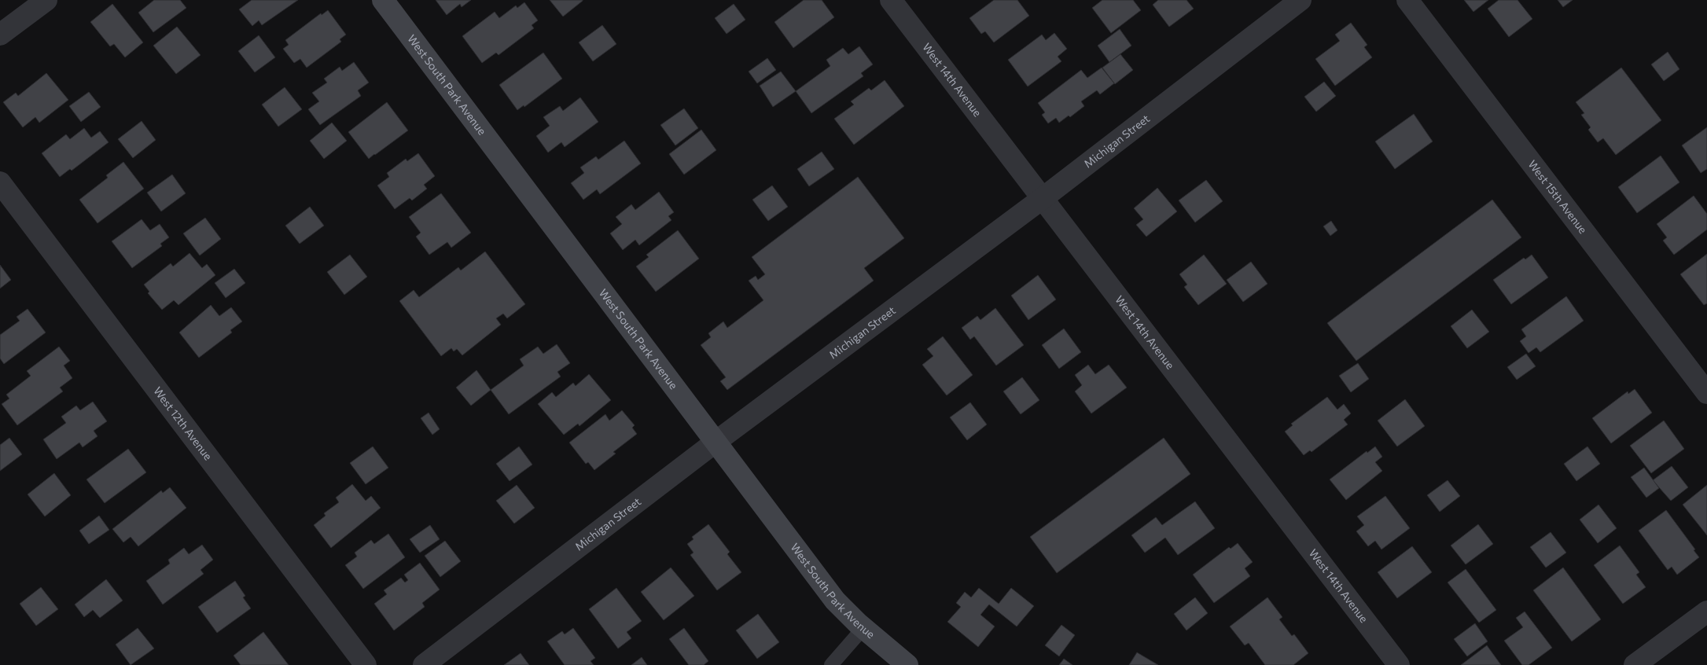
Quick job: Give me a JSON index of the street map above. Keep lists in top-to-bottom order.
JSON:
{
  "streets": {
    "main road": ["West South Park Avenue"],
    "street": [
      "West 14th Avenue",
      "Michigan Street",
      "West 15th Avenue",
      "West 12th Avenue"
    ]
  },
  "crossings": [
    ["West 14th Avenue", "Michigan Street"],
    ["West South Park Avenue", "Michigan Street"]
  ]
}
